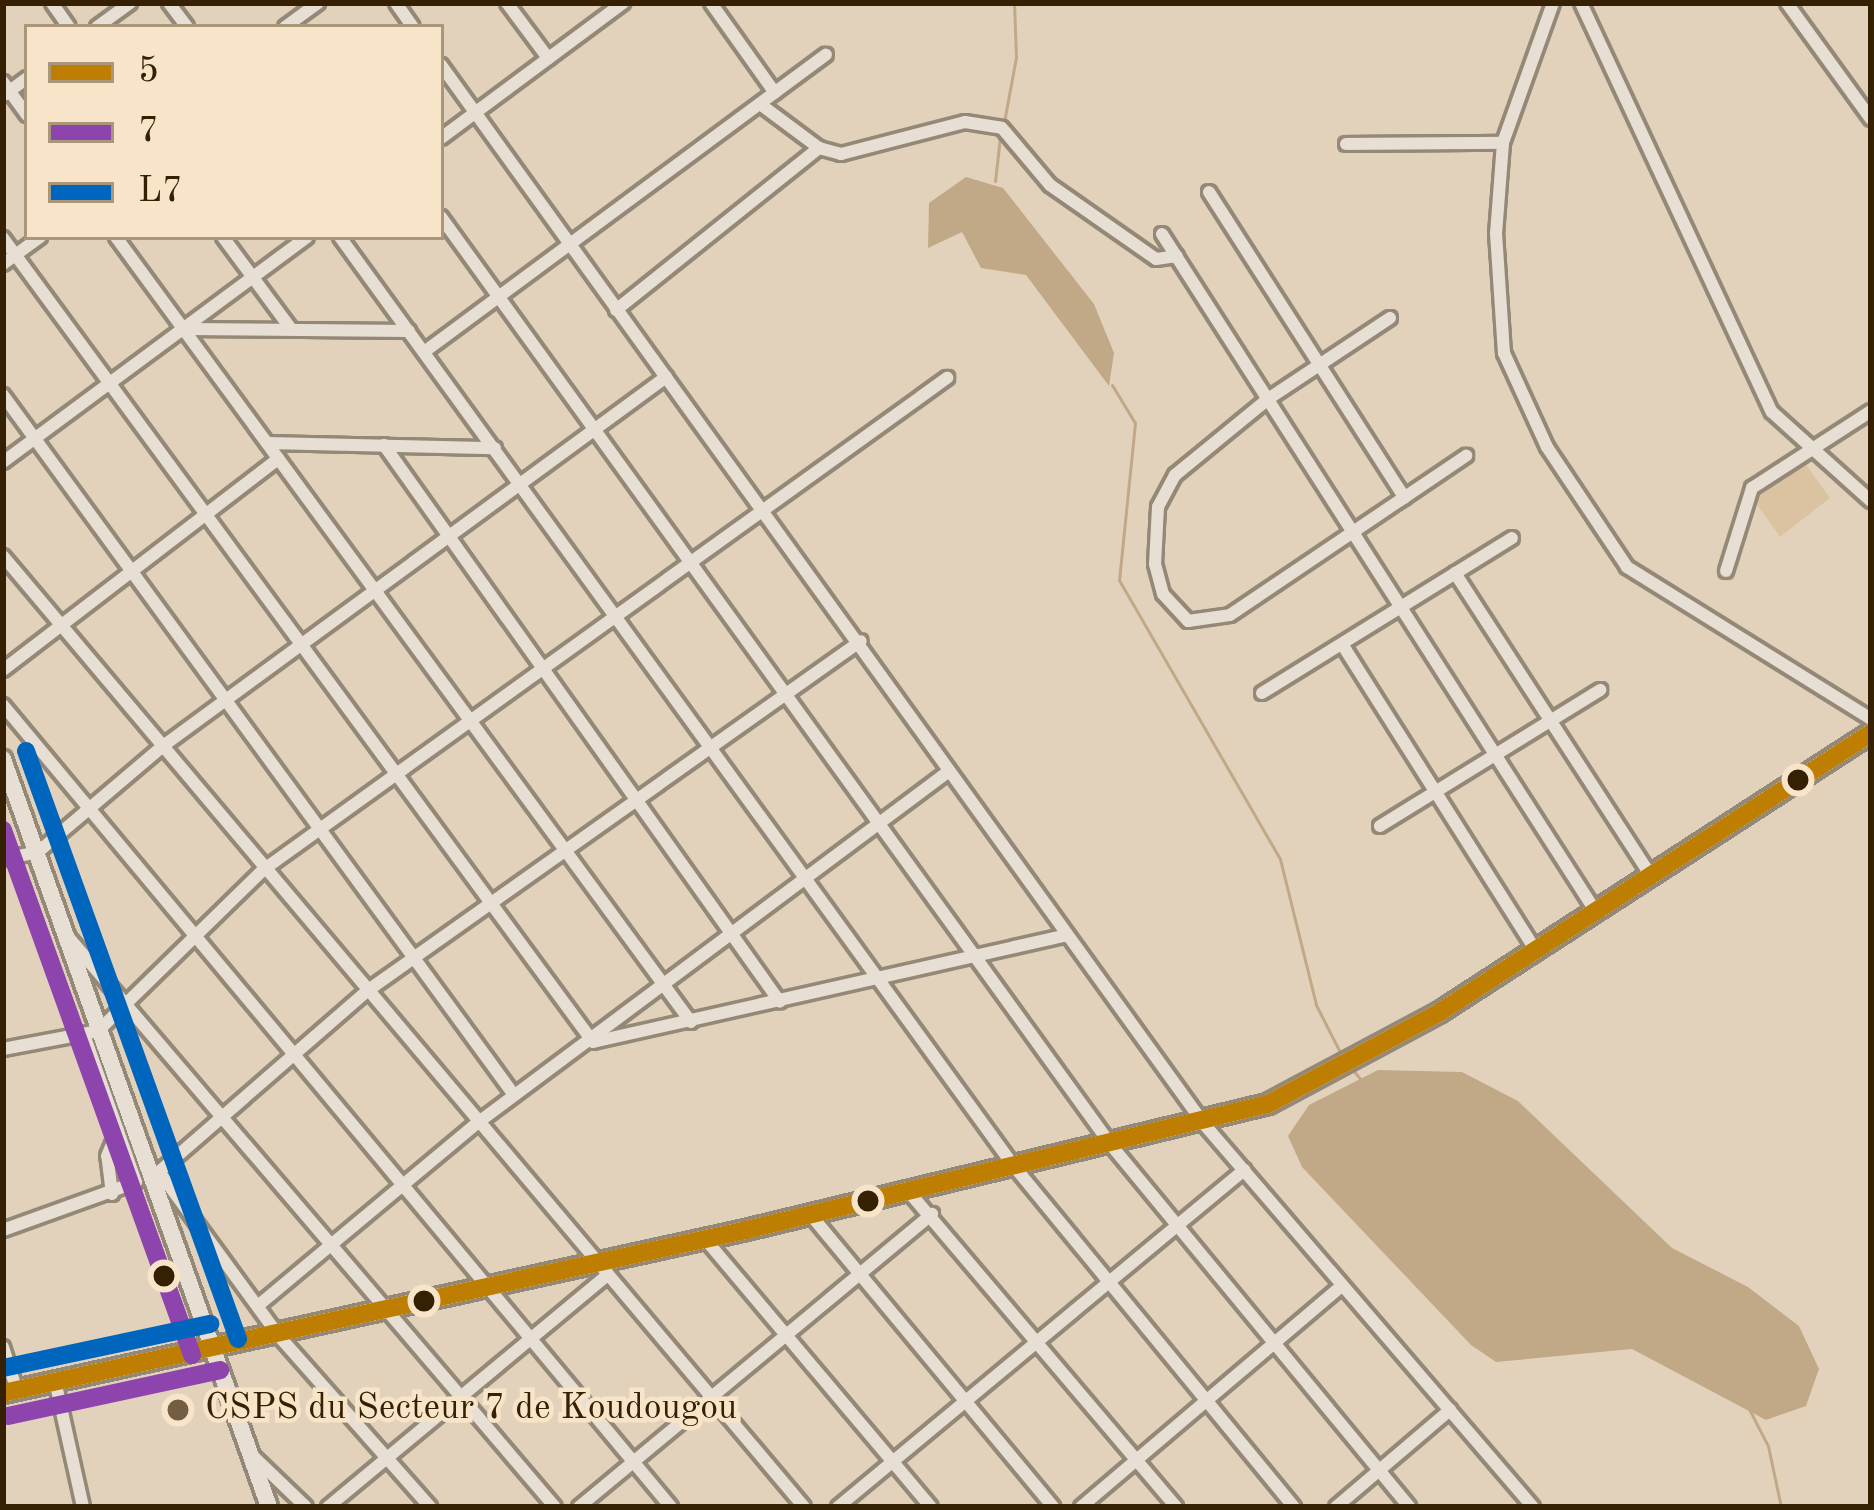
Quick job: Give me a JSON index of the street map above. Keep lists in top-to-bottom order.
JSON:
{
  "places": ["CSPS du Secteur 7 de Koudougou"],
  "lines": ["transit line 5", "transit line L7", "transit line 7"],
  "legend": ["5", "7", "L7"]
}
